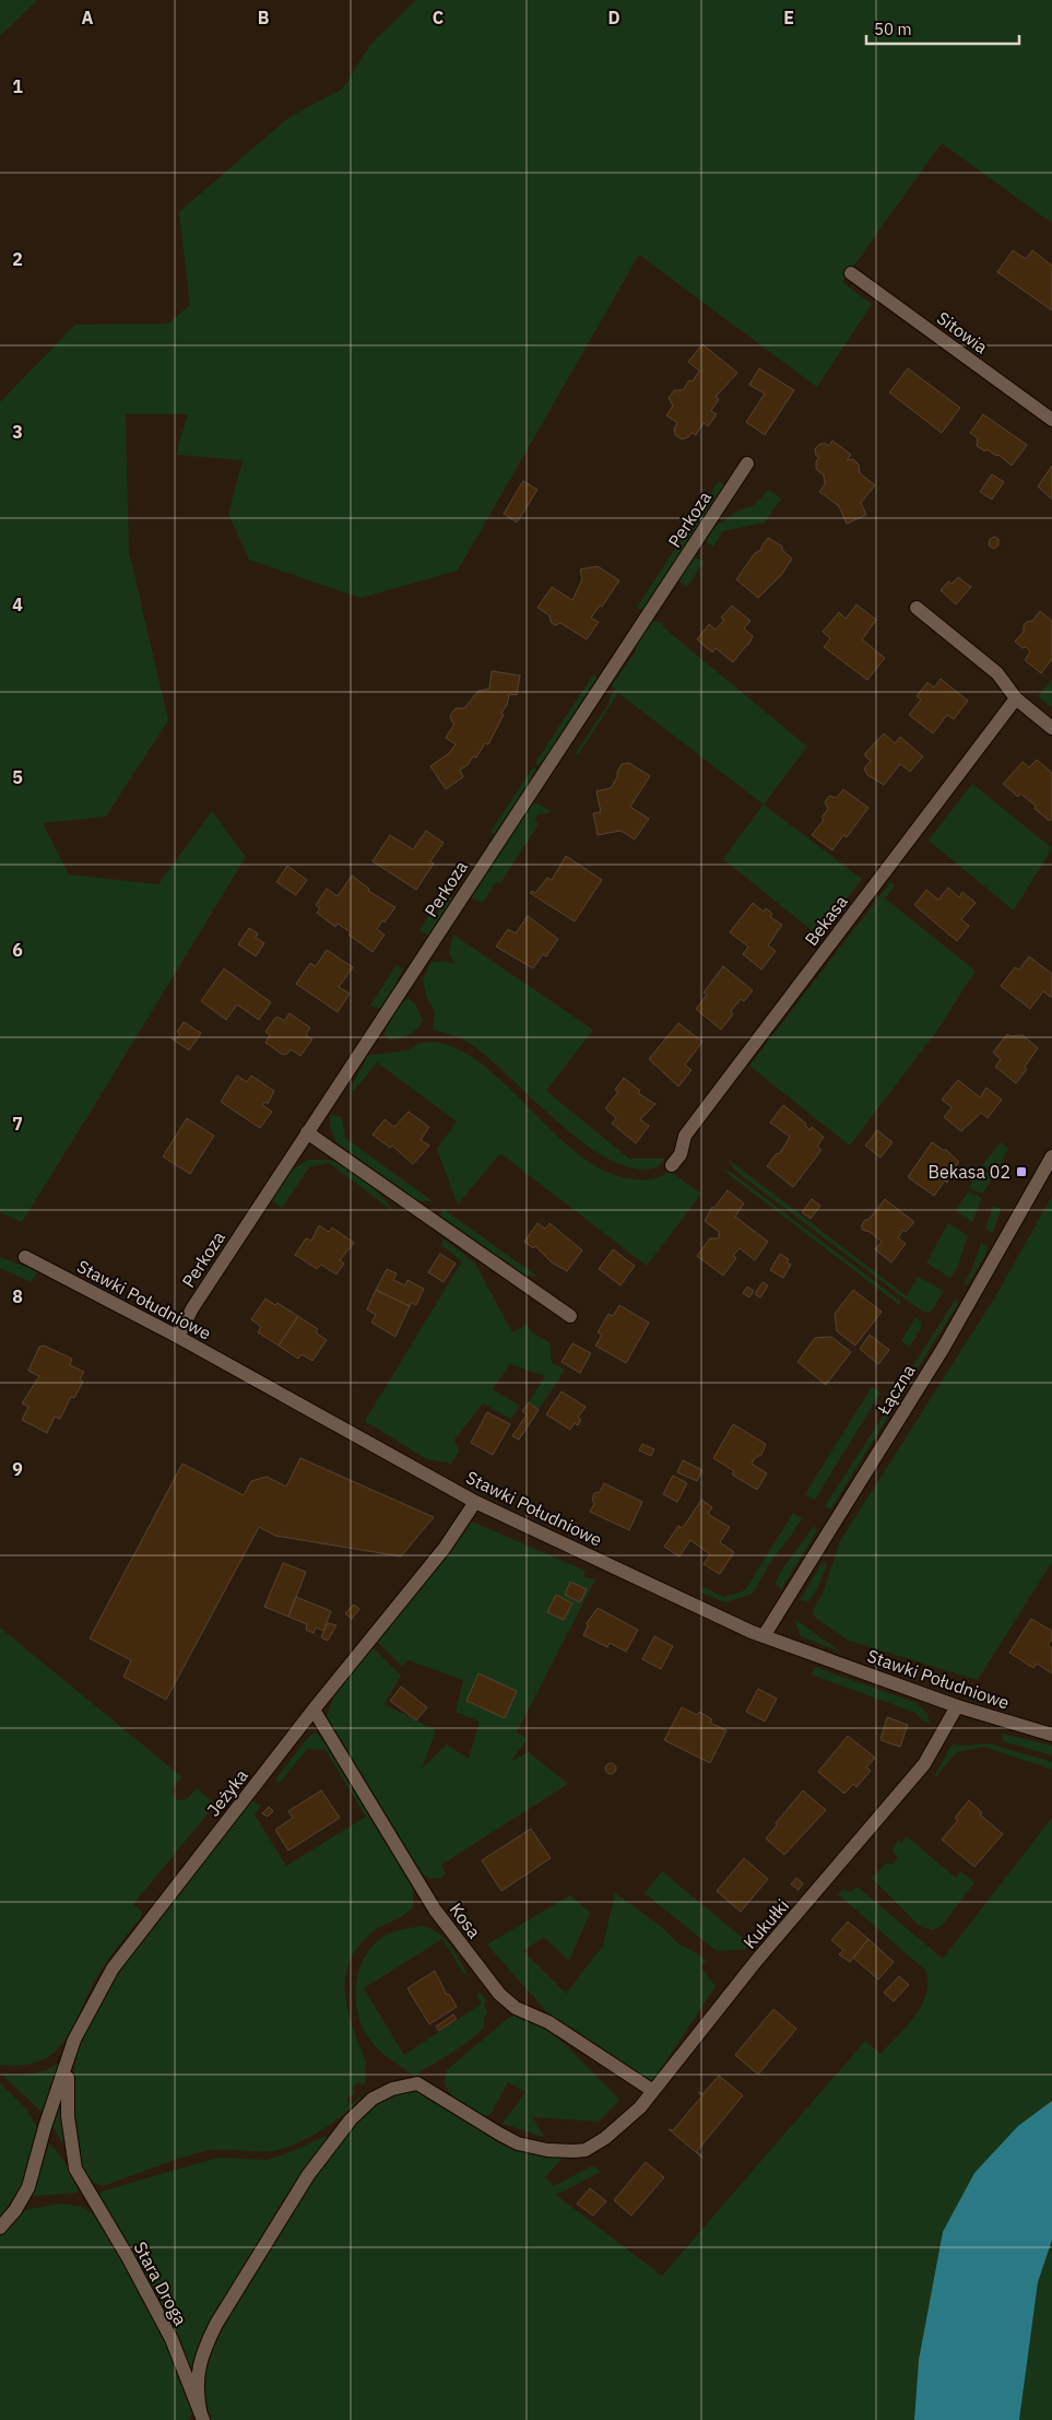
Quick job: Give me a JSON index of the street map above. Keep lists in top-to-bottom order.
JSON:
{
  "streets": {
    "street": [
      "Sitowia",
      "Perkoza",
      "Bekasa",
      "Stawki Południowe",
      "Łączna",
      "Jeżyka",
      "Kosa",
      "Kukułki",
      "Stara Droga"
    ]
  },
  "crossings": [
    ["Perkoza", "Stawki Południowe"],
    ["Stawki Południowe", "Łączna"],
    ["Stawki Południowe", "Jeżyka"],
    ["Stawki Południowe", "Kukułki"],
    ["Jeżyka", "Kosa"],
    ["Jeżyka", "Stara Droga"],
    ["Kosa", "Kukułki"],
    ["Kukułki", "Stara Droga"]
  ],
  "places": {
    "transit": ["Bekasa 02"]
  },
  "scale_bar": "50 m",
  "grid": {
    "columns": [
      "A",
      "B",
      "C",
      "D",
      "E"
    ],
    "rows": [
      "1",
      "2",
      "3",
      "4",
      "5",
      "6",
      "7",
      "8",
      "9"
    ]
  }
}
